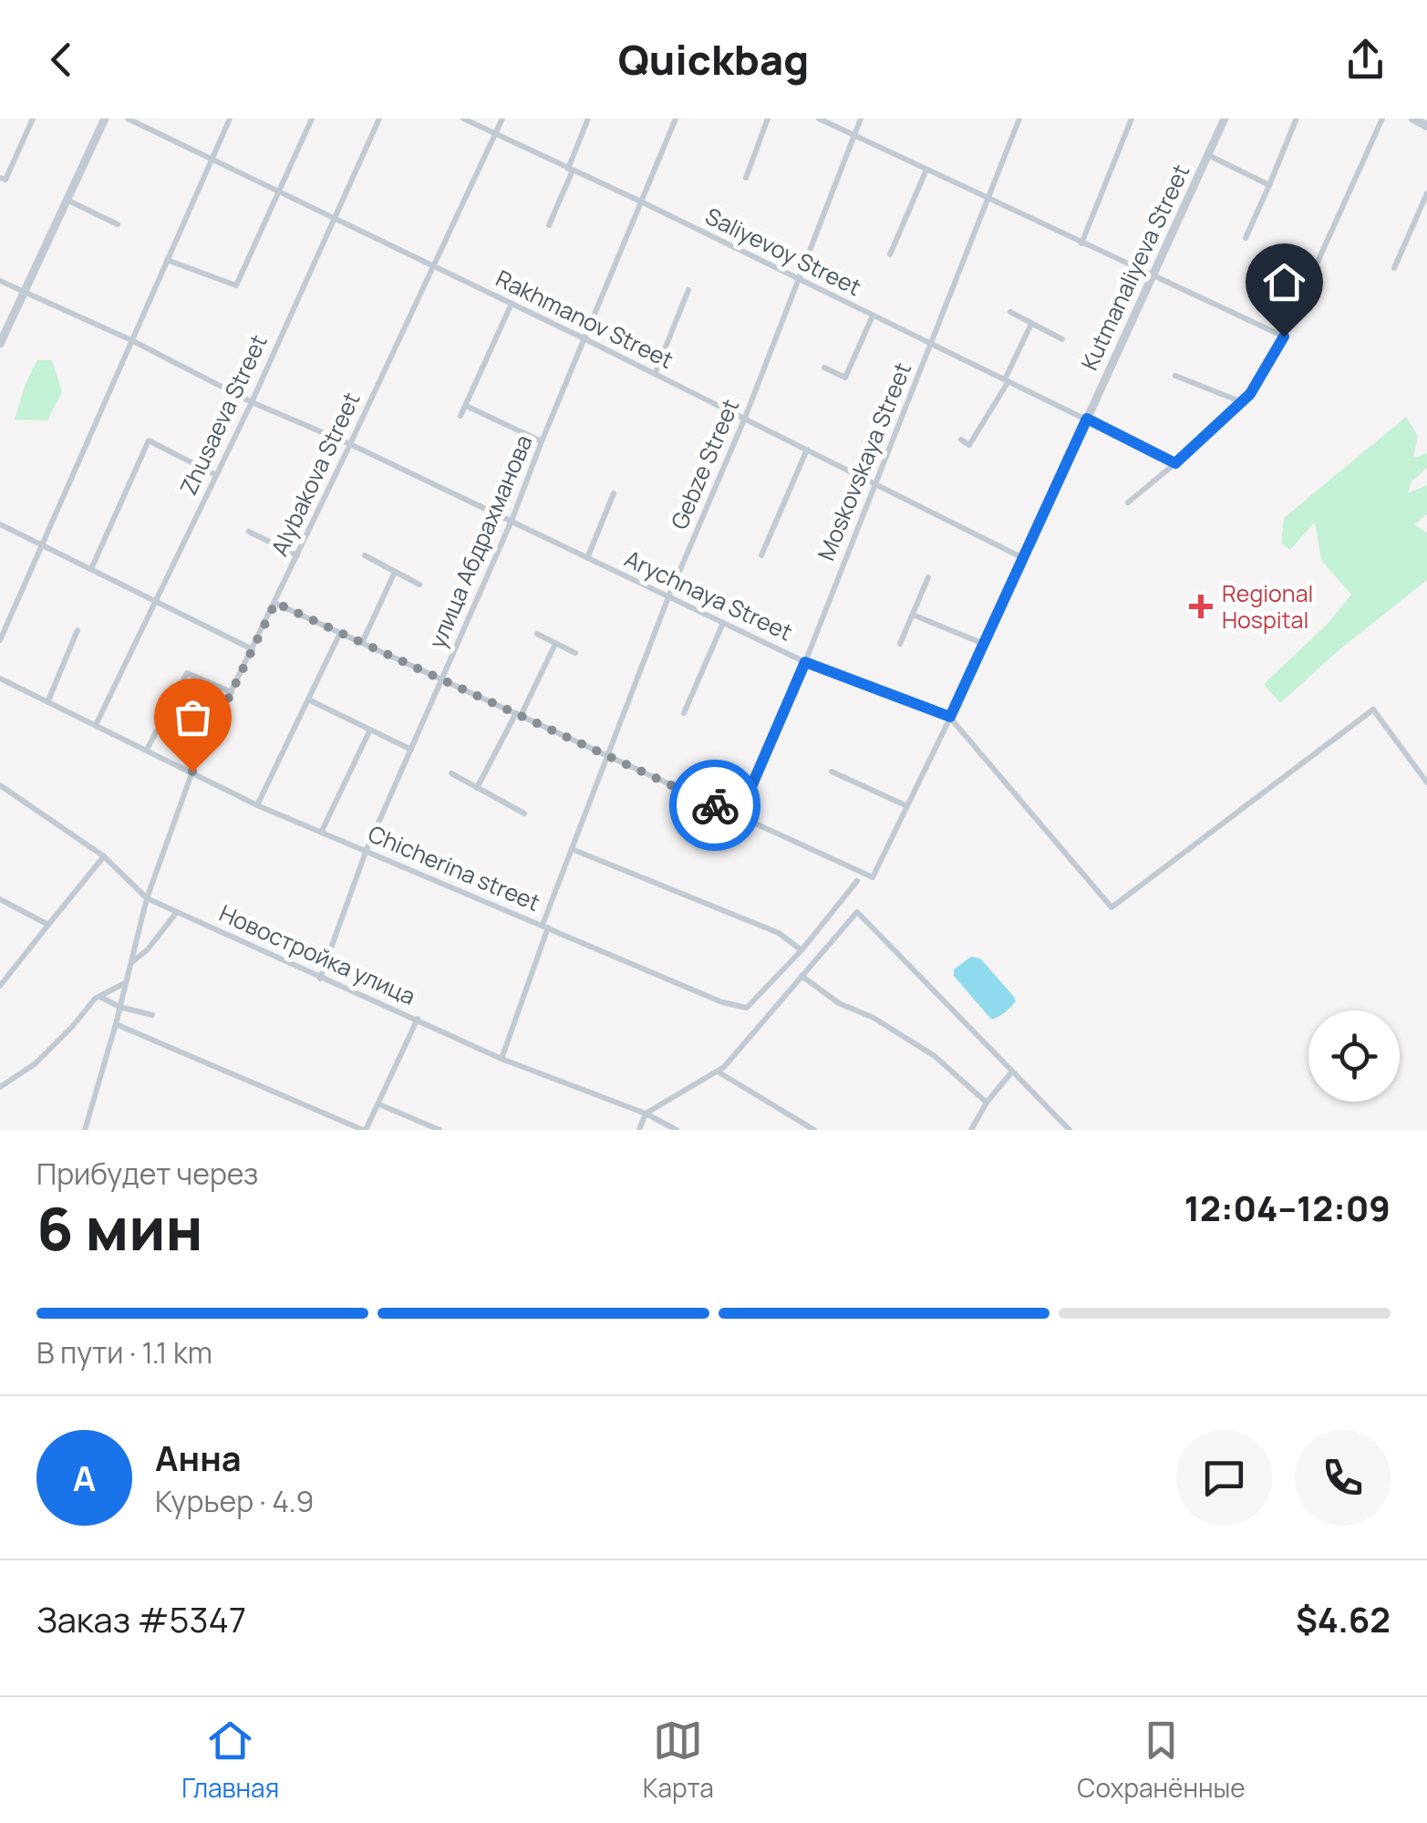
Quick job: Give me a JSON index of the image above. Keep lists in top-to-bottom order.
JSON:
{
  "streets": {
    "street": [
      "Saliyevoy Street",
      "Kutmanaliyeva Street",
      "Rakhmanov Street",
      "Zhusaeva Street",
      "Moskovskaya Street",
      "Gebze Street",
      "Alybakova Street",
      "улица Абдрахманова",
      "Arychnaya Street",
      "Chicherina street",
      "Новостройка улица"
    ]
  },
  "crossings": [
    ["Saliyevoy Street", "Kutmanaliyeva Street"],
    ["Saliyevoy Street", "Moskovskaya Street"],
    ["Saliyevoy Street", "Gebze Street"],
    ["Saliyevoy Street", "Alybakova Street"],
    ["Saliyevoy Street", "улица Абдрахманова"],
    ["Kutmanaliyeva Street", "Rakhmanov Street"],
    ["Kutmanaliyeva Street", "Moskovskaya Street"],
    ["Kutmanaliyeva Street", "Arychnaya Street"],
    ["Rakhmanov Street", "Zhusaeva Street"],
    ["Rakhmanov Street", "Moskovskaya Street"],
    ["Rakhmanov Street", "Gebze Street"],
    ["Rakhmanov Street", "Alybakova Street"],
    ["Rakhmanov Street", "улица Абдрахманова"],
    ["Zhusaeva Street", "Arychnaya Street"],
    ["Zhusaeva Street", "Chicherina street"],
    ["Moskovskaya Street", "Arychnaya Street"],
    ["Gebze Street", "Arychnaya Street"],
    ["Gebze Street", "Chicherina street"],
    ["Gebze Street", "Новостройка улица"],
    ["Alybakova Street", "Arychnaya Street"],
    ["Alybakova Street", "Chicherina street"],
    ["Alybakova Street", "Новостройка улица"],
    ["улица Абдрахманова", "Arychnaya Street"],
    ["улица Абдрахманова", "Chicherina street"],
    ["улица Абдрахманова", "Новостройка улица"]
  ],
  "places": {
    "health": ["Regional Hospital"]
  },
  "page": {
    "header": "Quickbag",
    "heading": ["6 мин", "Прибудет через", "12:04–12:09"],
    "panel": [
      "Анна",
      "Курьер · 4.9",
      "Заказ #5347",
      "$4.62"
    ],
    "bar": "В пути · 1.1 km",
    "round": "А",
    "tabs": ["Главная", "Карта", "Сохранённые"]
  }
}
